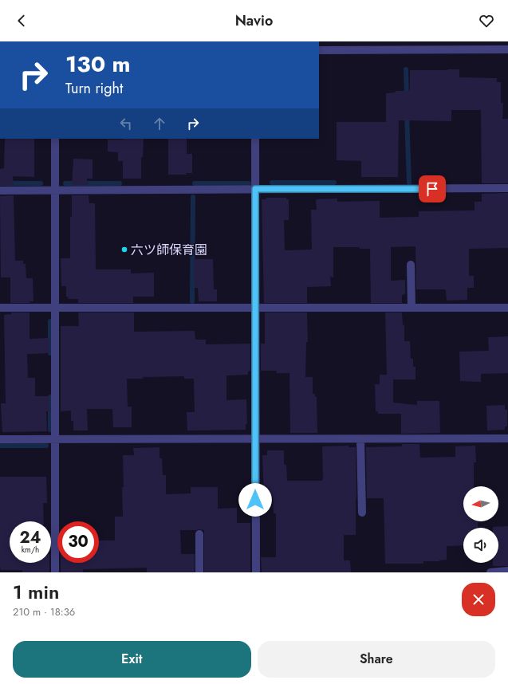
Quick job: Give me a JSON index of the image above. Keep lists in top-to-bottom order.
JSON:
{
  "places": ["六ツ師保育園"],
  "north": "left",
  "page": {
    "header": "Navio",
    "turn": ["130 m", "Turn right"],
    "speed": "24 km/h",
    "limit": "30",
    "heading": ["1 min", "210 m · 18:36"],
    "buttons": ["Exit", "Share"]
  }
}
